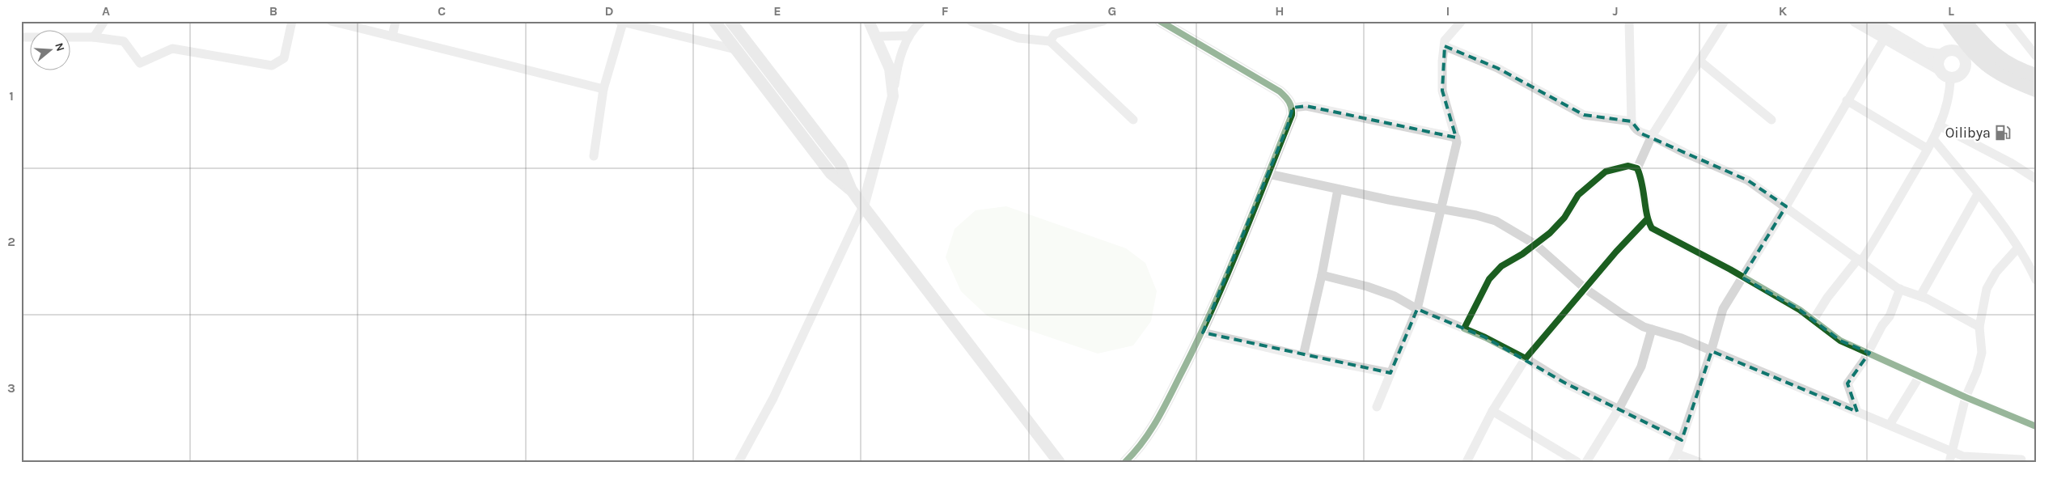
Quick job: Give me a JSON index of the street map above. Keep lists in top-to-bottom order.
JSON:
{
  "places": {
    "fuel station": ["Oilibya"]
  },
  "north": "right",
  "grid": {
    "columns": [
      "A",
      "B",
      "C",
      "D",
      "E",
      "F",
      "G",
      "H",
      "I",
      "J",
      "K",
      "L"
    ],
    "rows": ["1", "2", "3"]
  }
}
